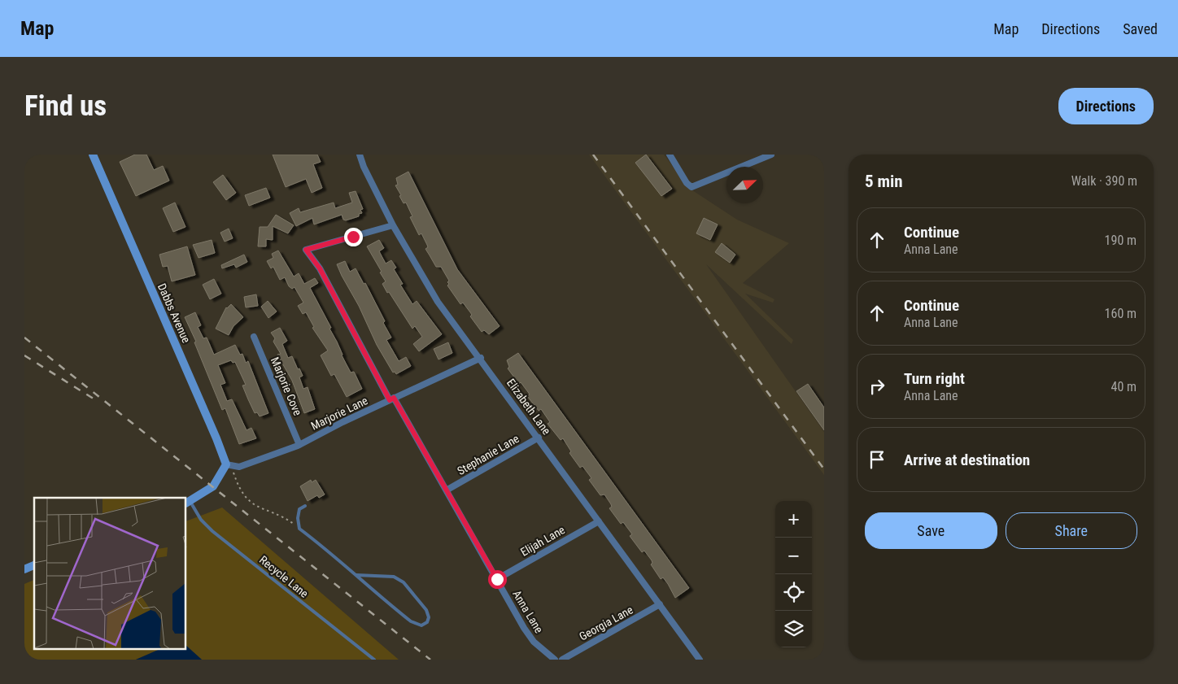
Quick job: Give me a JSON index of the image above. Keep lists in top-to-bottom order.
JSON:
{
  "streets": {
    "street": [
      "Dabbs Avenue",
      "Marjorie Cove",
      "Elizabeth Lane",
      "Marjorie Lane",
      "Stephanie Lane",
      "Elijah Lane",
      "Anna Lane",
      "Georgia Lane"
    ],
    "lane": ["Recycle Lane"]
  },
  "crossings": [
    ["Dabbs Avenue", "Marjorie Lane"],
    ["Marjorie Cove", "Marjorie Lane"],
    ["Elizabeth Lane", "Marjorie Lane"],
    ["Elizabeth Lane", "Stephanie Lane"],
    ["Elizabeth Lane", "Elijah Lane"],
    ["Elizabeth Lane", "Anna Lane"],
    ["Elizabeth Lane", "Georgia Lane"],
    ["Marjorie Lane", "Anna Lane"],
    ["Stephanie Lane", "Anna Lane"],
    ["Elijah Lane", "Anna Lane"]
  ],
  "north": "top right",
  "page": {
    "header": "Map",
    "nav": ["Map", "Directions", "Saved"],
    "buttons": [
      "Directions",
      ["Save", "Share"]
    ],
    "title": "Find us",
    "heading": ["5 min", "Walk · 390 m"],
    "list": [
      ["Continue", "Anna Lane", "190 m"],
      ["Continue", "Anna Lane", "160 m"],
      ["Turn right", "Anna Lane", "40 m"],
      "Arrive at destination"
    ],
    "map_buttons": ["+", "−"]
  }
}
